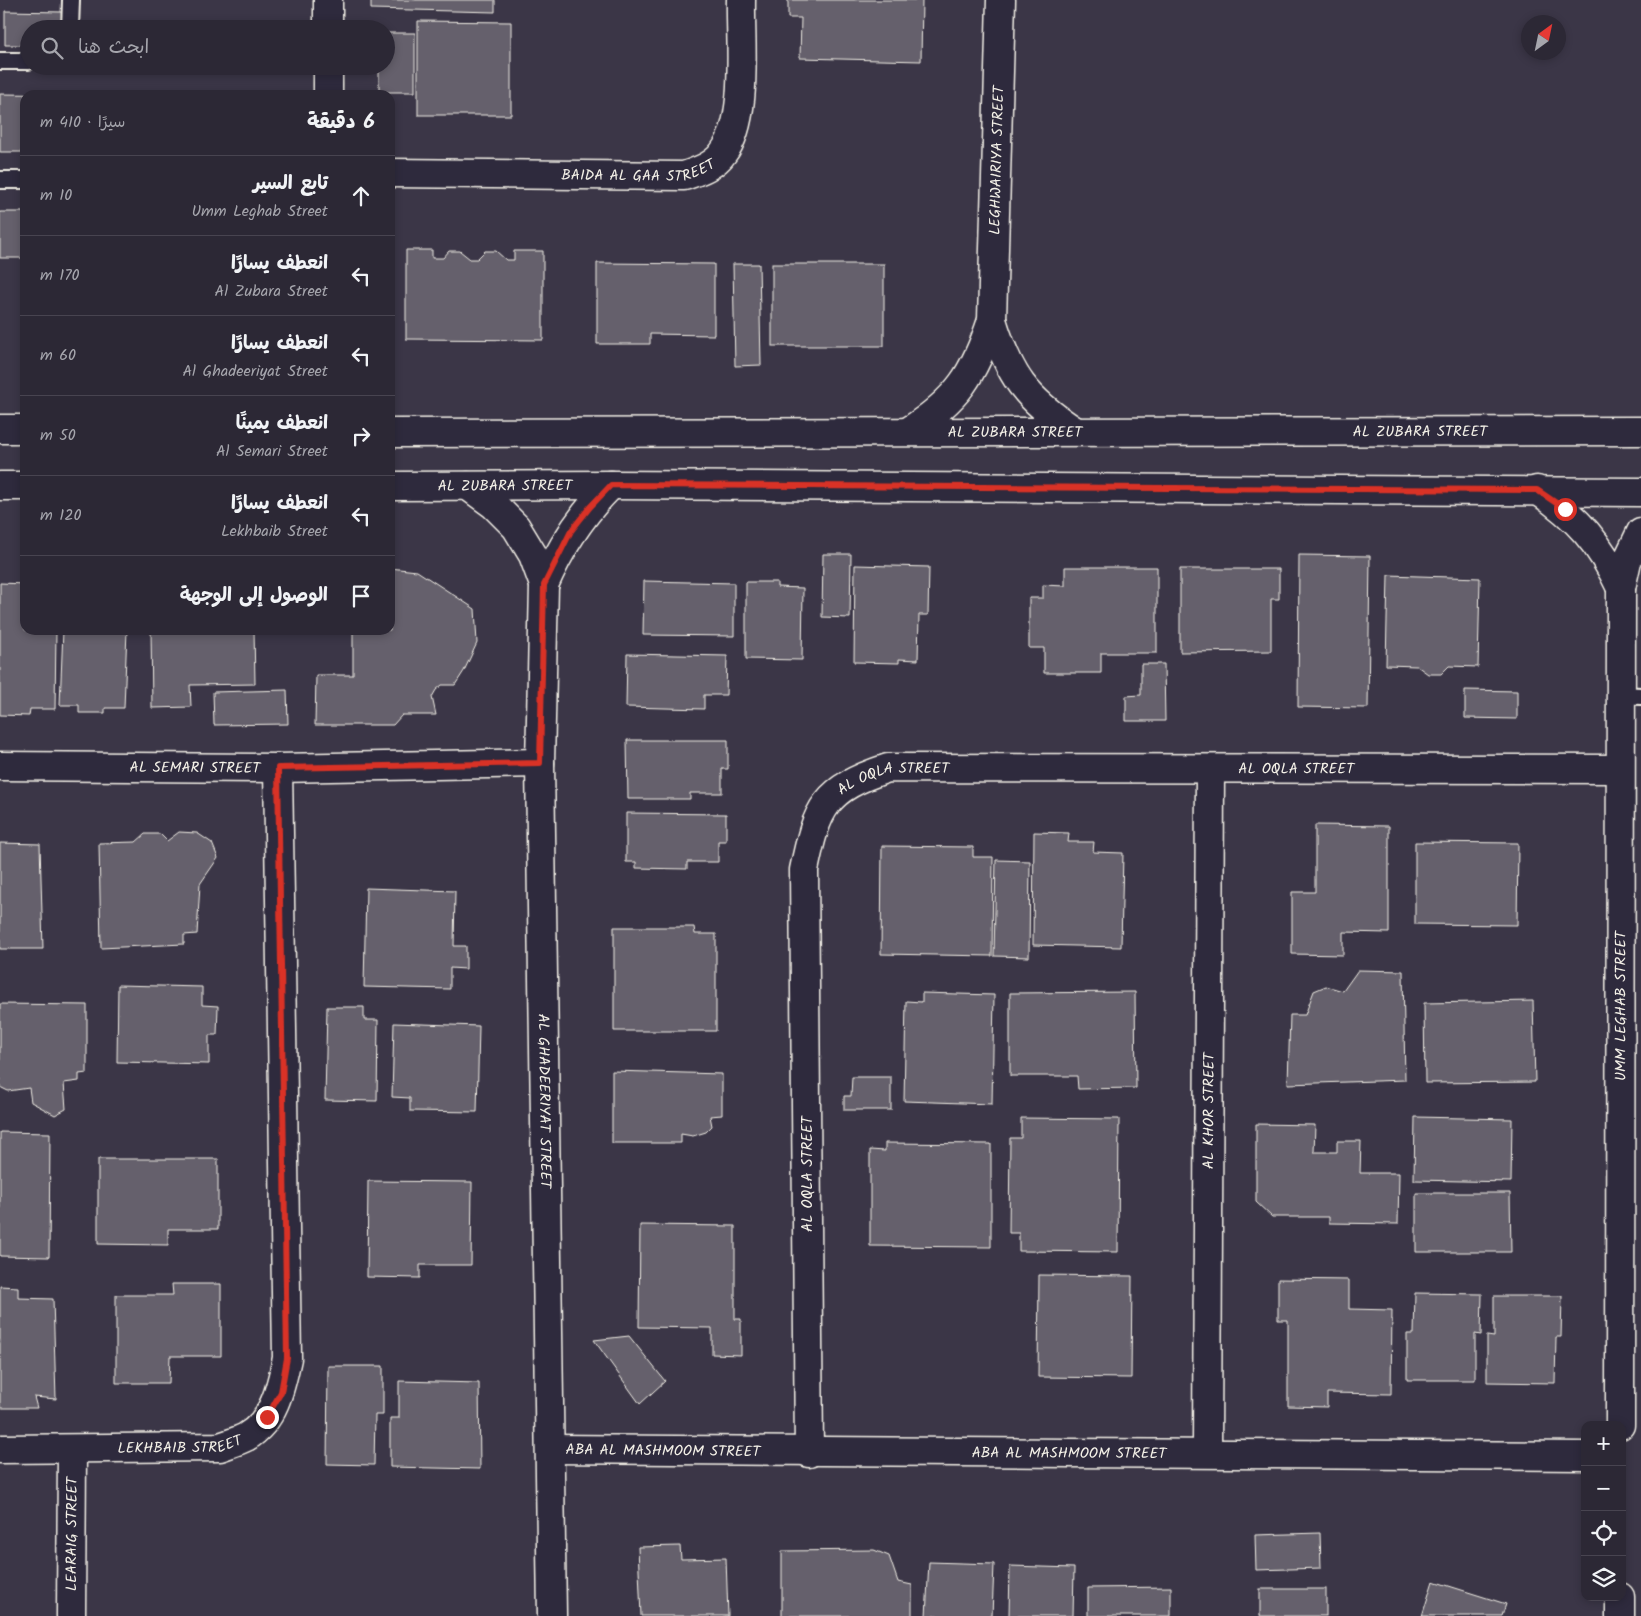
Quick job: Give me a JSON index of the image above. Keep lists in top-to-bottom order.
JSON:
{
  "streets": {
    "street": [
      "LEGHWAIRIYA STREET",
      "BAIDA AL GAA STREET",
      "AL ZUBARA STREET",
      "AL SEMARI STREET",
      "AL OQLA STREET",
      "UMM LEGHAB STREET",
      "AL GHADEERIYAT STREET",
      "AL KHOR STREET",
      "LEKHBAIB STREET",
      "ABA AL MASHMOOM STREET",
      "LEARAIG STREET"
    ]
  },
  "crossings": [
    ["LEGHWAIRIYA STREET", "AL ZUBARA STREET"],
    ["AL ZUBARA STREET", "UMM LEGHAB STREET"],
    ["AL ZUBARA STREET", "AL GHADEERIYAT STREET"],
    ["AL SEMARI STREET", "AL GHADEERIYAT STREET"],
    ["AL SEMARI STREET", "LEKHBAIB STREET"],
    ["AL OQLA STREET", "UMM LEGHAB STREET"],
    ["AL OQLA STREET", "AL KHOR STREET"],
    ["AL OQLA STREET", "ABA AL MASHMOOM STREET"],
    ["AL GHADEERIYAT STREET", "ABA AL MASHMOOM STREET"],
    ["AL KHOR STREET", "ABA AL MASHMOOM STREET"],
    ["LEKHBAIB STREET", "LEARAIG STREET"]
  ],
  "north": "top right",
  "page": {
    "search": "ابحث هنا",
    "heading": ["6 دقيقة", "سيرًا · 410 m"],
    "list": [
      ["تابع السير", "Umm Leghab Street", "10 m"],
      ["انعطف يسارًا", "Al Zubara Street", "170 m"],
      ["انعطف يسارًا", "Al Ghadeeriyat Street", "60 m"],
      ["انعطف يمينًا", "Al Semari Street", "50 m"],
      ["انعطف يسارًا", "Lekhbaib Street", "120 m"],
      "الوصول إلى الوجهة"
    ],
    "map_buttons": ["+", "−"]
  }
}
